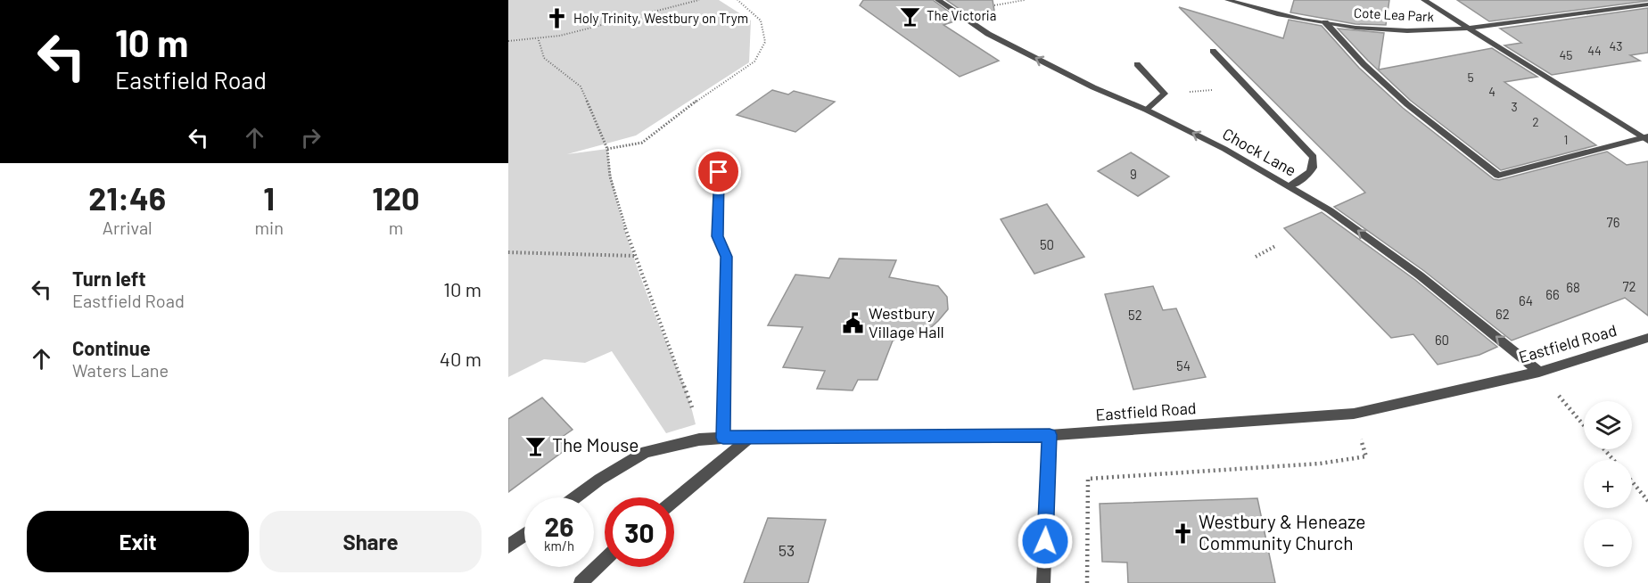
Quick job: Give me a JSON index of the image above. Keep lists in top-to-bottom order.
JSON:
{
  "streets": {
    "street": ["Cote Lea Park", "Chock Lane", "Eastfield Road"]
  },
  "crossings": [
    ["Chock Lane", "Eastfield Road"]
  ],
  "one_way": ["Chock Lane"],
  "places": {
    "bar": ["The Victoria", "The Mouse"],
    "church": ["Holy Trinity, Westbury on Trym", "Westbury & Heneaze Community Church"],
    "public building": ["Westbury Village Hall"]
  },
  "house_numbers": [
    "43",
    "44",
    "45",
    "5",
    "4",
    "3",
    "2",
    "1",
    "9",
    "76",
    "50",
    "72",
    "68",
    "66",
    "64",
    "62",
    "52",
    "60",
    "54",
    "53"
  ],
  "page": {
    "turn": ["10 m", "Eastfield Road"],
    "eta": [
      "21:46",
      "Arrival",
      "1",
      "min",
      "120",
      "m"
    ],
    "list": [
      {
        "name": "Turn left",
        "note": "Eastfield Road",
        "value": "10 m"
      },
      {
        "name": "Continue",
        "note": "Waters Lane",
        "value": "40 m"
      }
    ],
    "map_buttons": ["+", "−"],
    "speed": "26 km/h",
    "limit": "30",
    "buttons": ["Exit", "Share"]
  }
}
